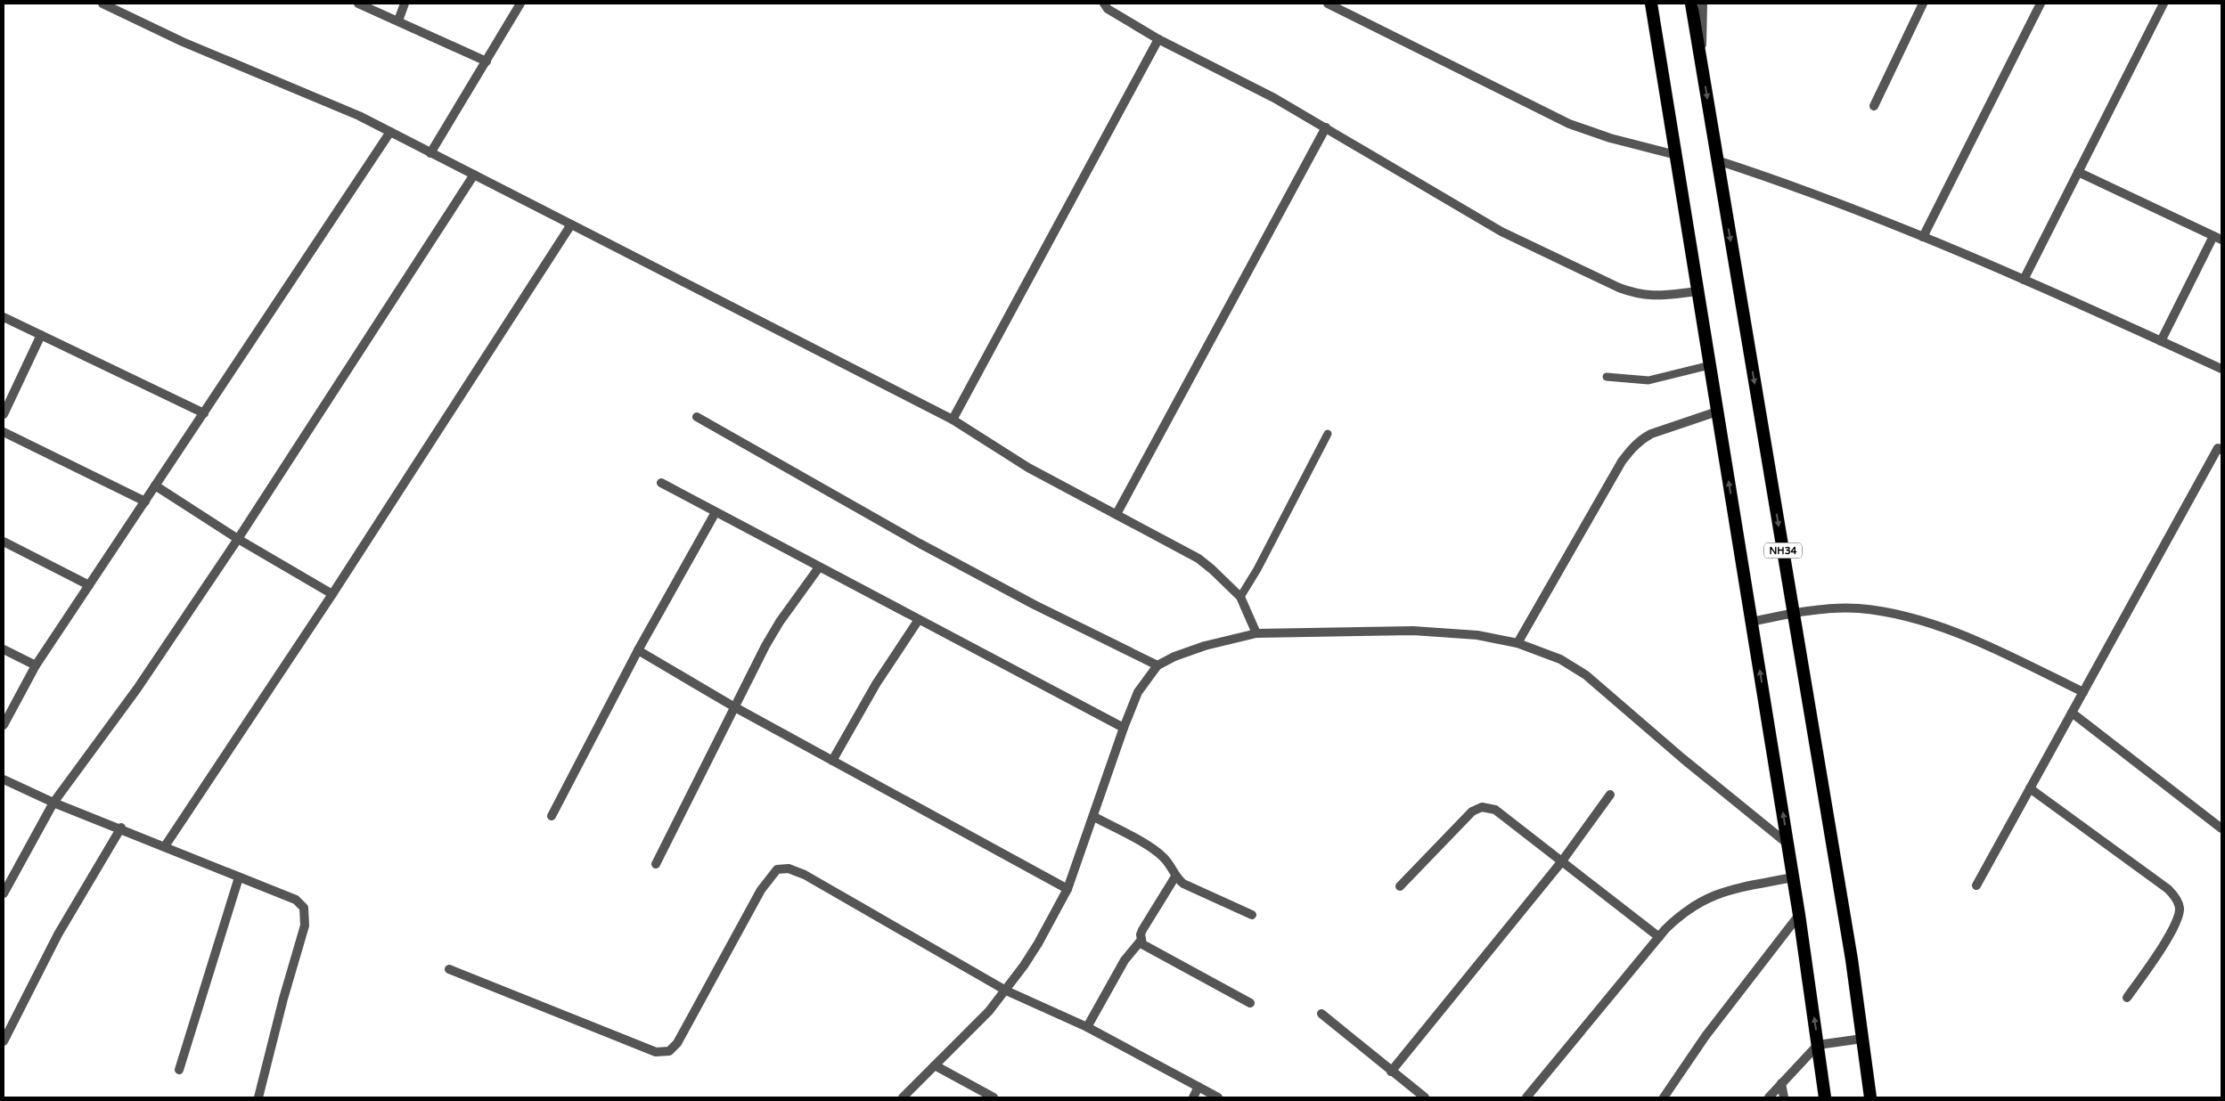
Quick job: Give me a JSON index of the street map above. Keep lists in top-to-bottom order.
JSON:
{
  "streets": {
    "highway": ["NH34"]
  }
}
